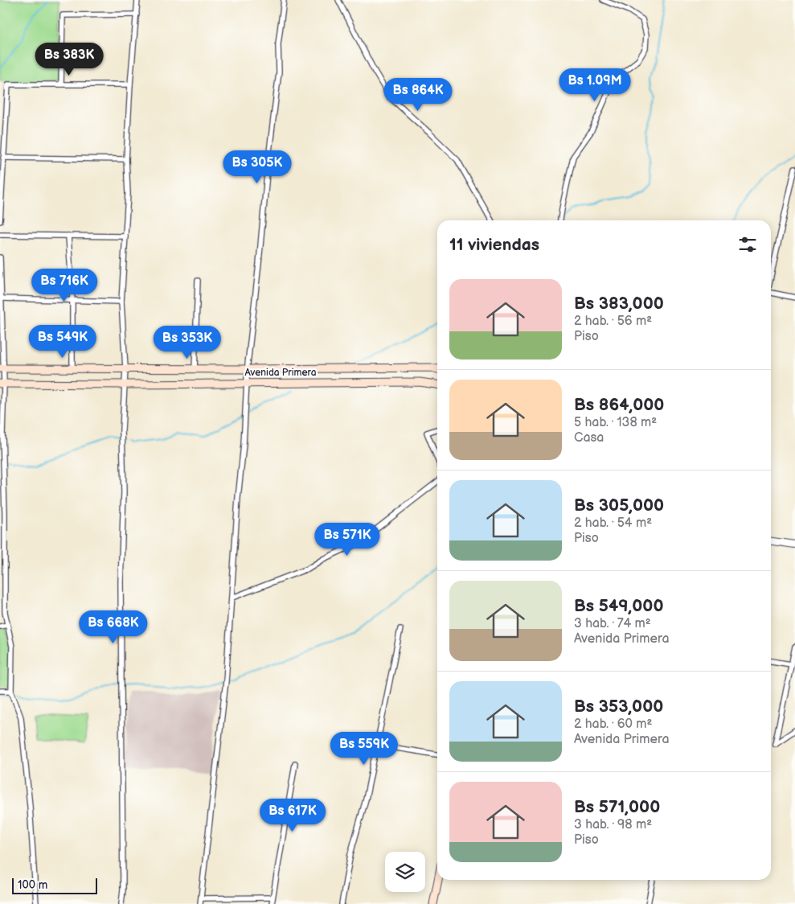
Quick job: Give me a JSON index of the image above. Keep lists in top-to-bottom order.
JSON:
{
  "streets": {
    "main road": ["Avenida Primera"]
  },
  "scale_bar": "100 m",
  "page": {
    "price": [
      "Bs 383K",
      "Bs 1.09M",
      "Bs 864K",
      "Bs 305K",
      "Bs 716K",
      "Bs 549K",
      "Bs 353K",
      "Bs 571K",
      "Bs 668K",
      "Bs 559K",
      "Bs 617K"
    ],
    "heading": "11 viviendas",
    "list": [
      {
        "name": "Bs 383,000",
        "note": "2 hab. · 56 m² · Piso"
      },
      {
        "name": "Bs 864,000",
        "note": "5 hab. · 138 m² · Casa"
      },
      {
        "name": "Bs 305,000",
        "note": "2 hab. · 54 m² · Piso"
      },
      {
        "name": "Bs 549,000",
        "note": "3 hab. · 74 m² · Avenida Primera"
      },
      {
        "name": "Bs 353,000",
        "note": "2 hab. · 60 m² · Avenida Primera"
      },
      {
        "name": "Bs 571,000",
        "note": "3 hab. · 98 m² · Piso"
      }
    ],
    "scale": "100 m"
  }
}
